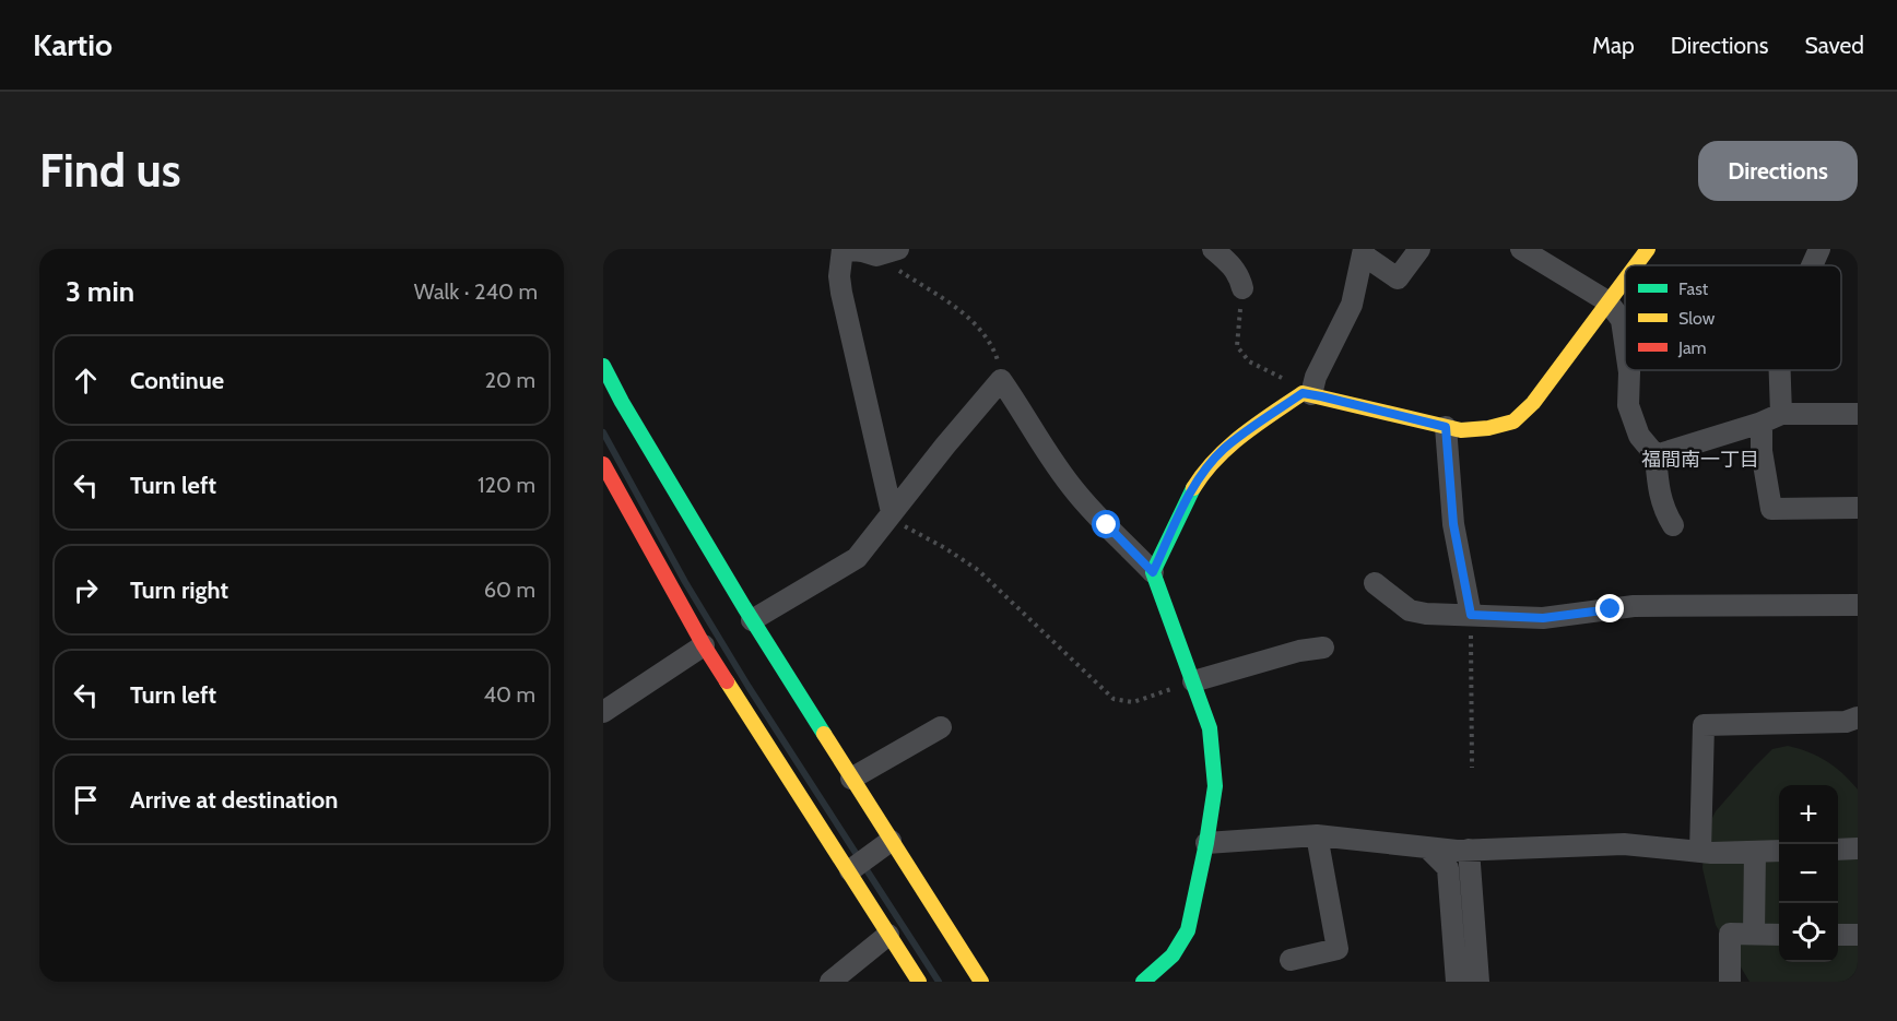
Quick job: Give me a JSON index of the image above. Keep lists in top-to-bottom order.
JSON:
{
  "districts": ["福間南一丁目"],
  "legend": ["Fast", "Slow", "Jam"],
  "page": {
    "header": "Kartio",
    "nav": ["Map", "Directions", "Saved"],
    "buttons": "Directions",
    "title": "Find us",
    "heading": ["3 min", "Walk · 240 m"],
    "list": [
      ["Continue", "20 m"],
      ["Turn left", "120 m"],
      ["Turn right", "60 m"],
      ["Turn left", "40 m"],
      "Arrive at destination"
    ],
    "map_buttons": ["+", "−"]
  }
}
